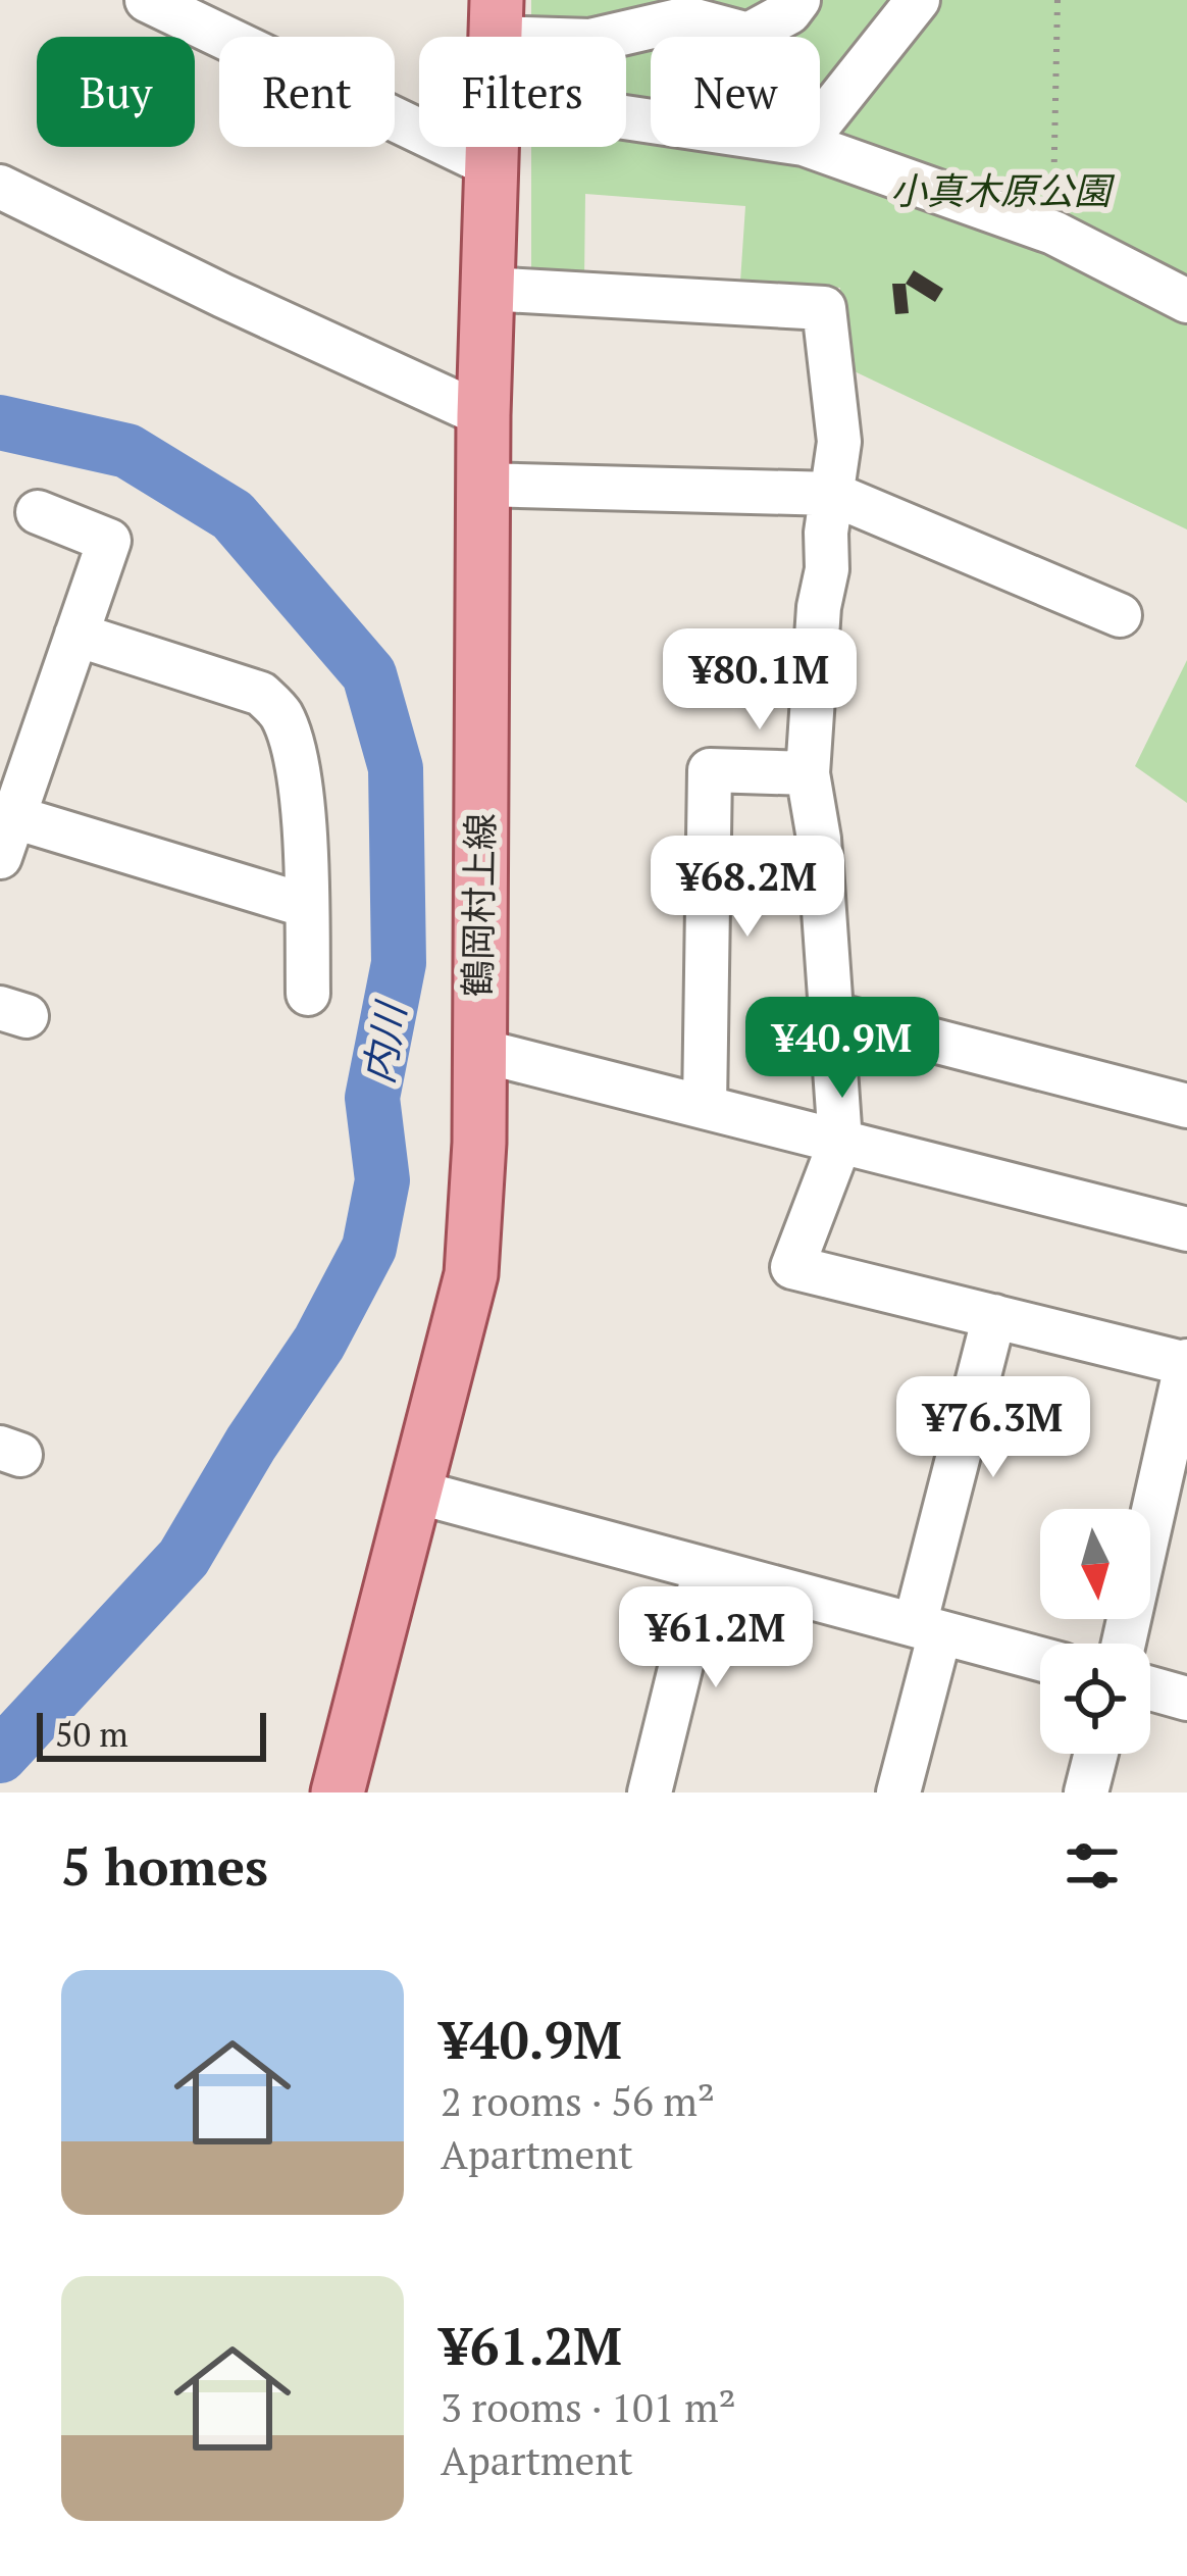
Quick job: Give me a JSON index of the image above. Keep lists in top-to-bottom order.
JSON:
{
  "streets": {
    "main road": ["鶴岡村上線"]
  },
  "water": ["内川"],
  "parks": ["小真木原公園"],
  "scale_bar": "50 m",
  "north": "bottom",
  "page": {
    "chip": [
      "Buy",
      "Rent",
      "Filters",
      "New"
    ],
    "price": [
      "¥80.1M",
      "¥68.2M",
      "¥40.9M",
      "¥76.3M",
      "¥61.2M"
    ],
    "scale": "50 m",
    "heading": "5 homes",
    "list": [
      {
        "name": "¥40.9M",
        "note": "2 rooms · 56 m² · Apartment"
      },
      {
        "name": "¥61.2M",
        "note": "3 rooms · 101 m² · Apartment"
      }
    ]
  }
}
